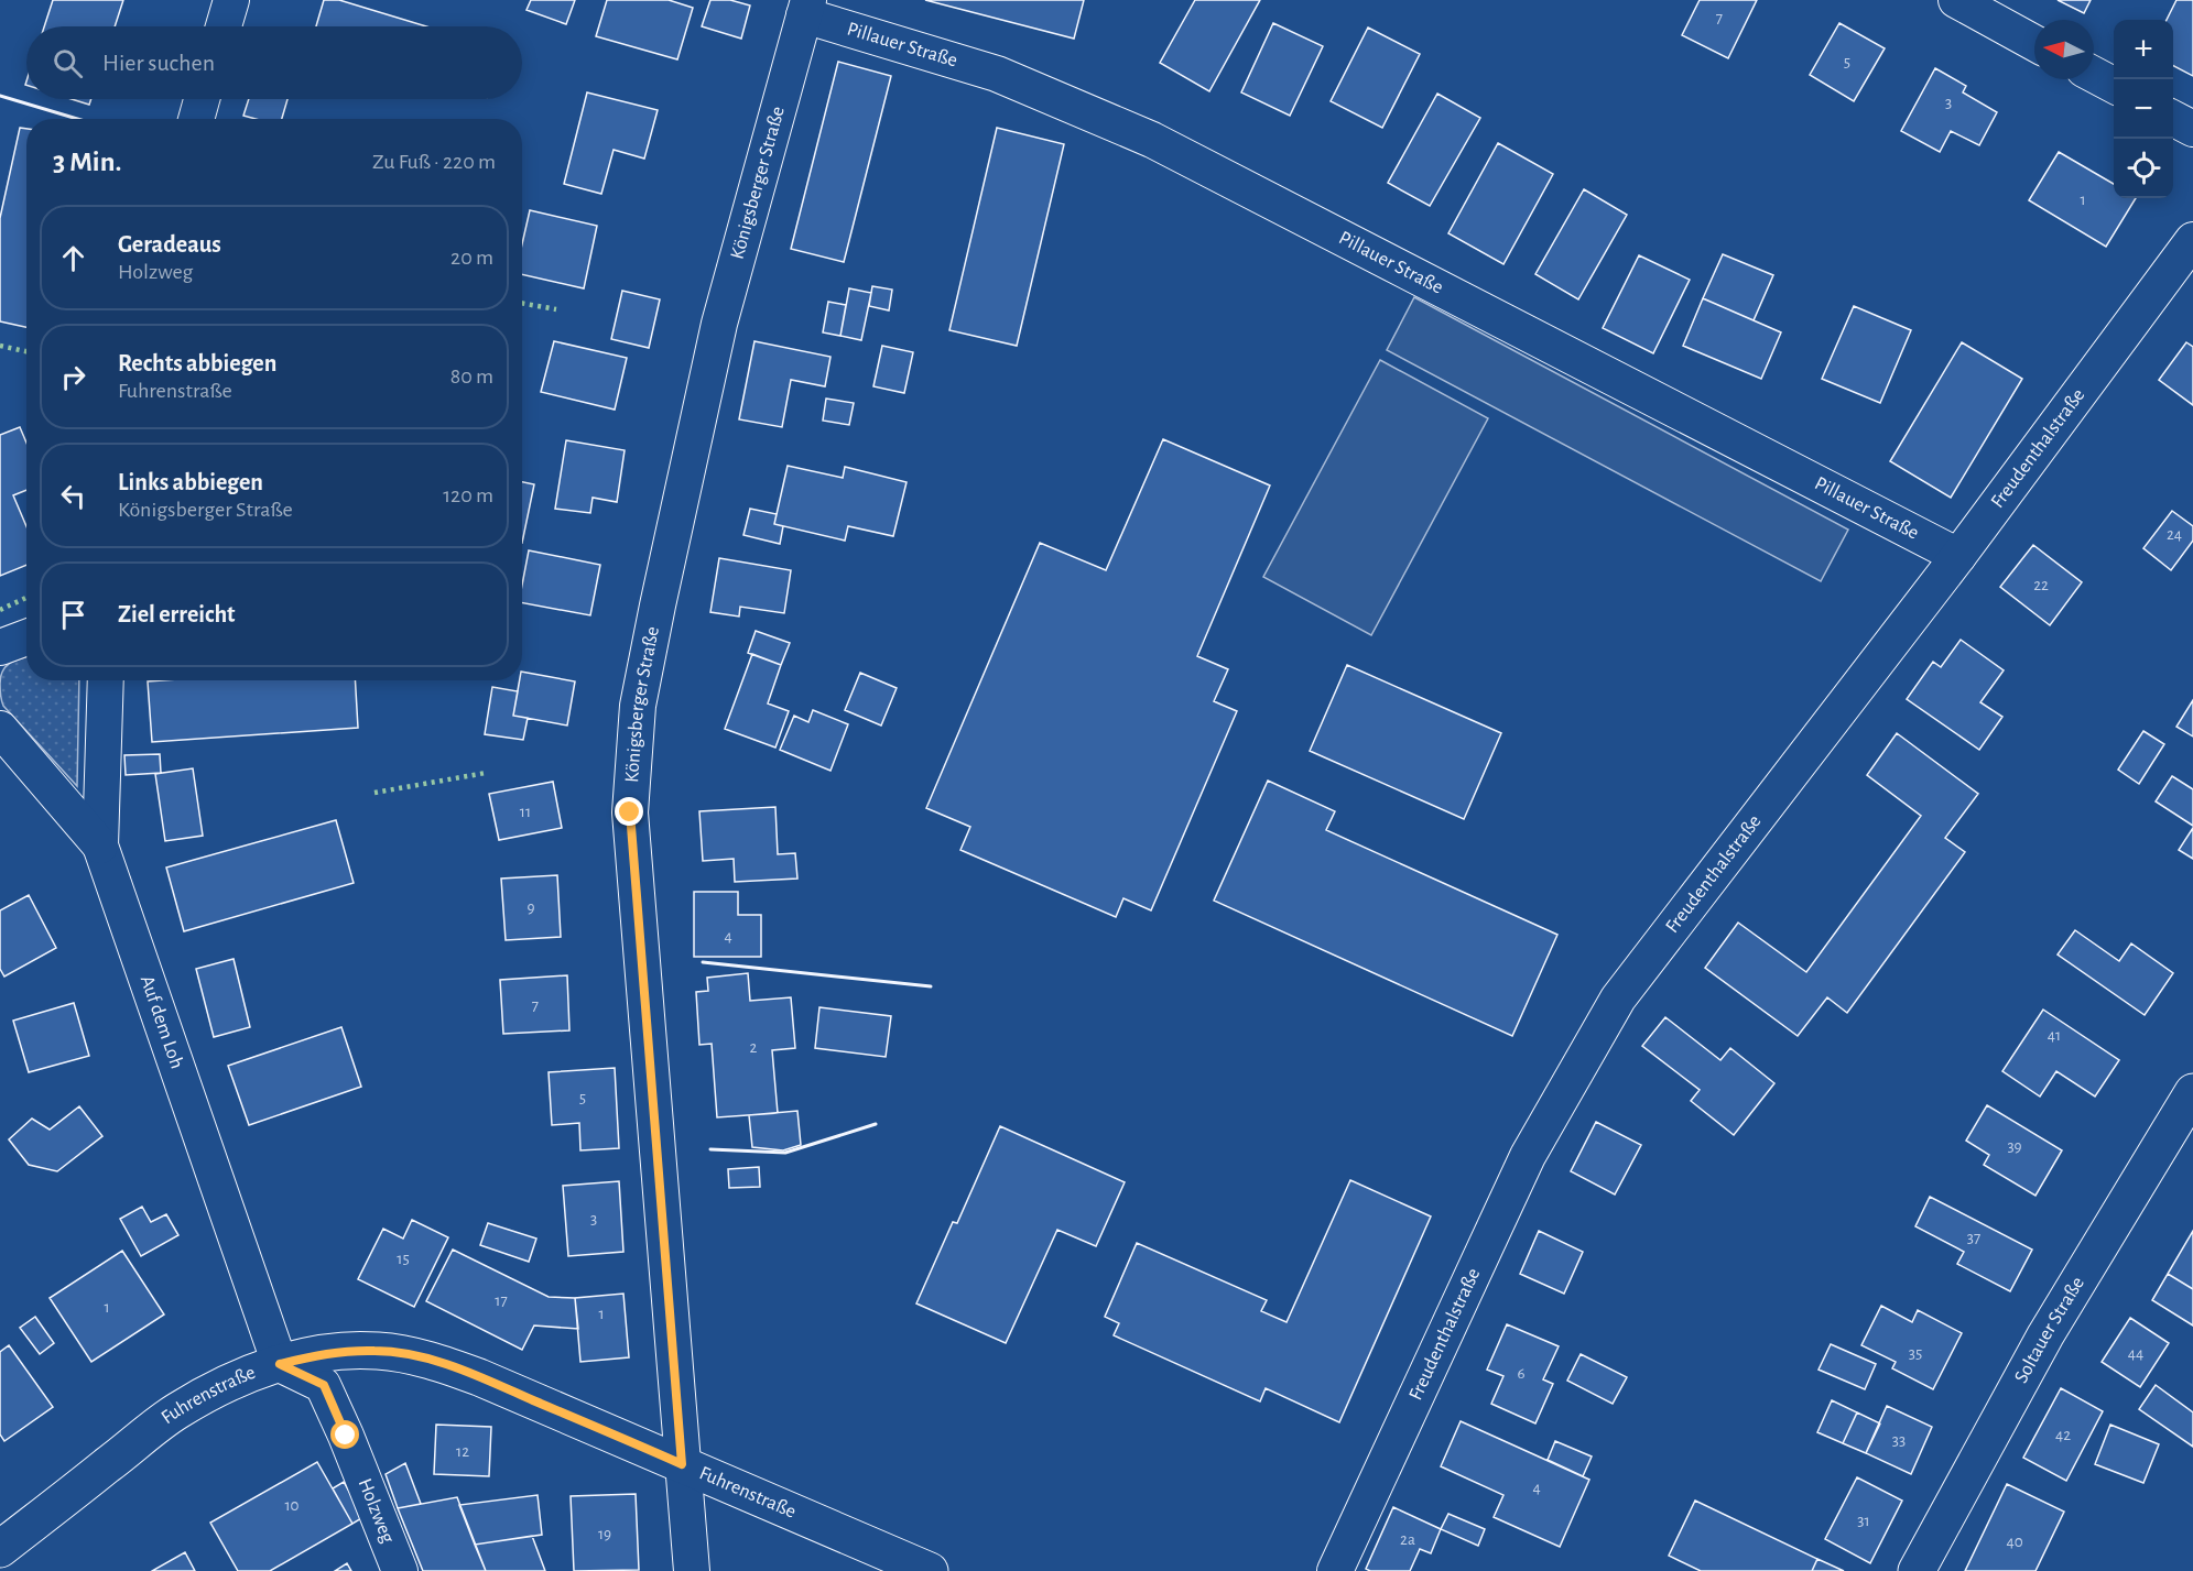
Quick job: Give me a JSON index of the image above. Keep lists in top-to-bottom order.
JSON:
{
  "streets": {
    "street": [
      "Pillauer Straße",
      "Königsberger Straße",
      "Freudenthalstraße",
      "Auf dem Loh",
      "Soltauer Straße",
      "Fuhrenstraße",
      "Holzweg"
    ]
  },
  "crossings": [
    ["Pillauer Straße", "Königsberger Straße"],
    ["Pillauer Straße", "Freudenthalstraße"],
    ["Königsberger Straße", "Fuhrenstraße"],
    ["Auf dem Loh", "Fuhrenstraße"],
    ["Auf dem Loh", "Holzweg"],
    ["Fuhrenstraße", "Holzweg"]
  ],
  "house_numbers": [
    "7",
    "5",
    "3",
    "1",
    "24",
    "22",
    "11",
    "9",
    "4",
    "7",
    "41",
    "2",
    "5",
    "39",
    "3",
    "37",
    "15",
    "17",
    "1",
    "1",
    "35",
    "44",
    "6",
    "42",
    "33",
    "12",
    "4",
    "10",
    "31",
    "19",
    "2a",
    "40"
  ],
  "north": "left",
  "page": {
    "map_buttons": ["+", "−"],
    "search": "Hier suchen",
    "heading": ["3 Min.", "Zu Fuß · 220 m"],
    "list": [
      ["Geradeaus", "Holzweg", "20 m"],
      ["Rechts abbiegen", "Fuhrenstraße", "80 m"],
      ["Links abbiegen", "Königsberger Straße", "120 m"],
      "Ziel erreicht"
    ]
  }
}
